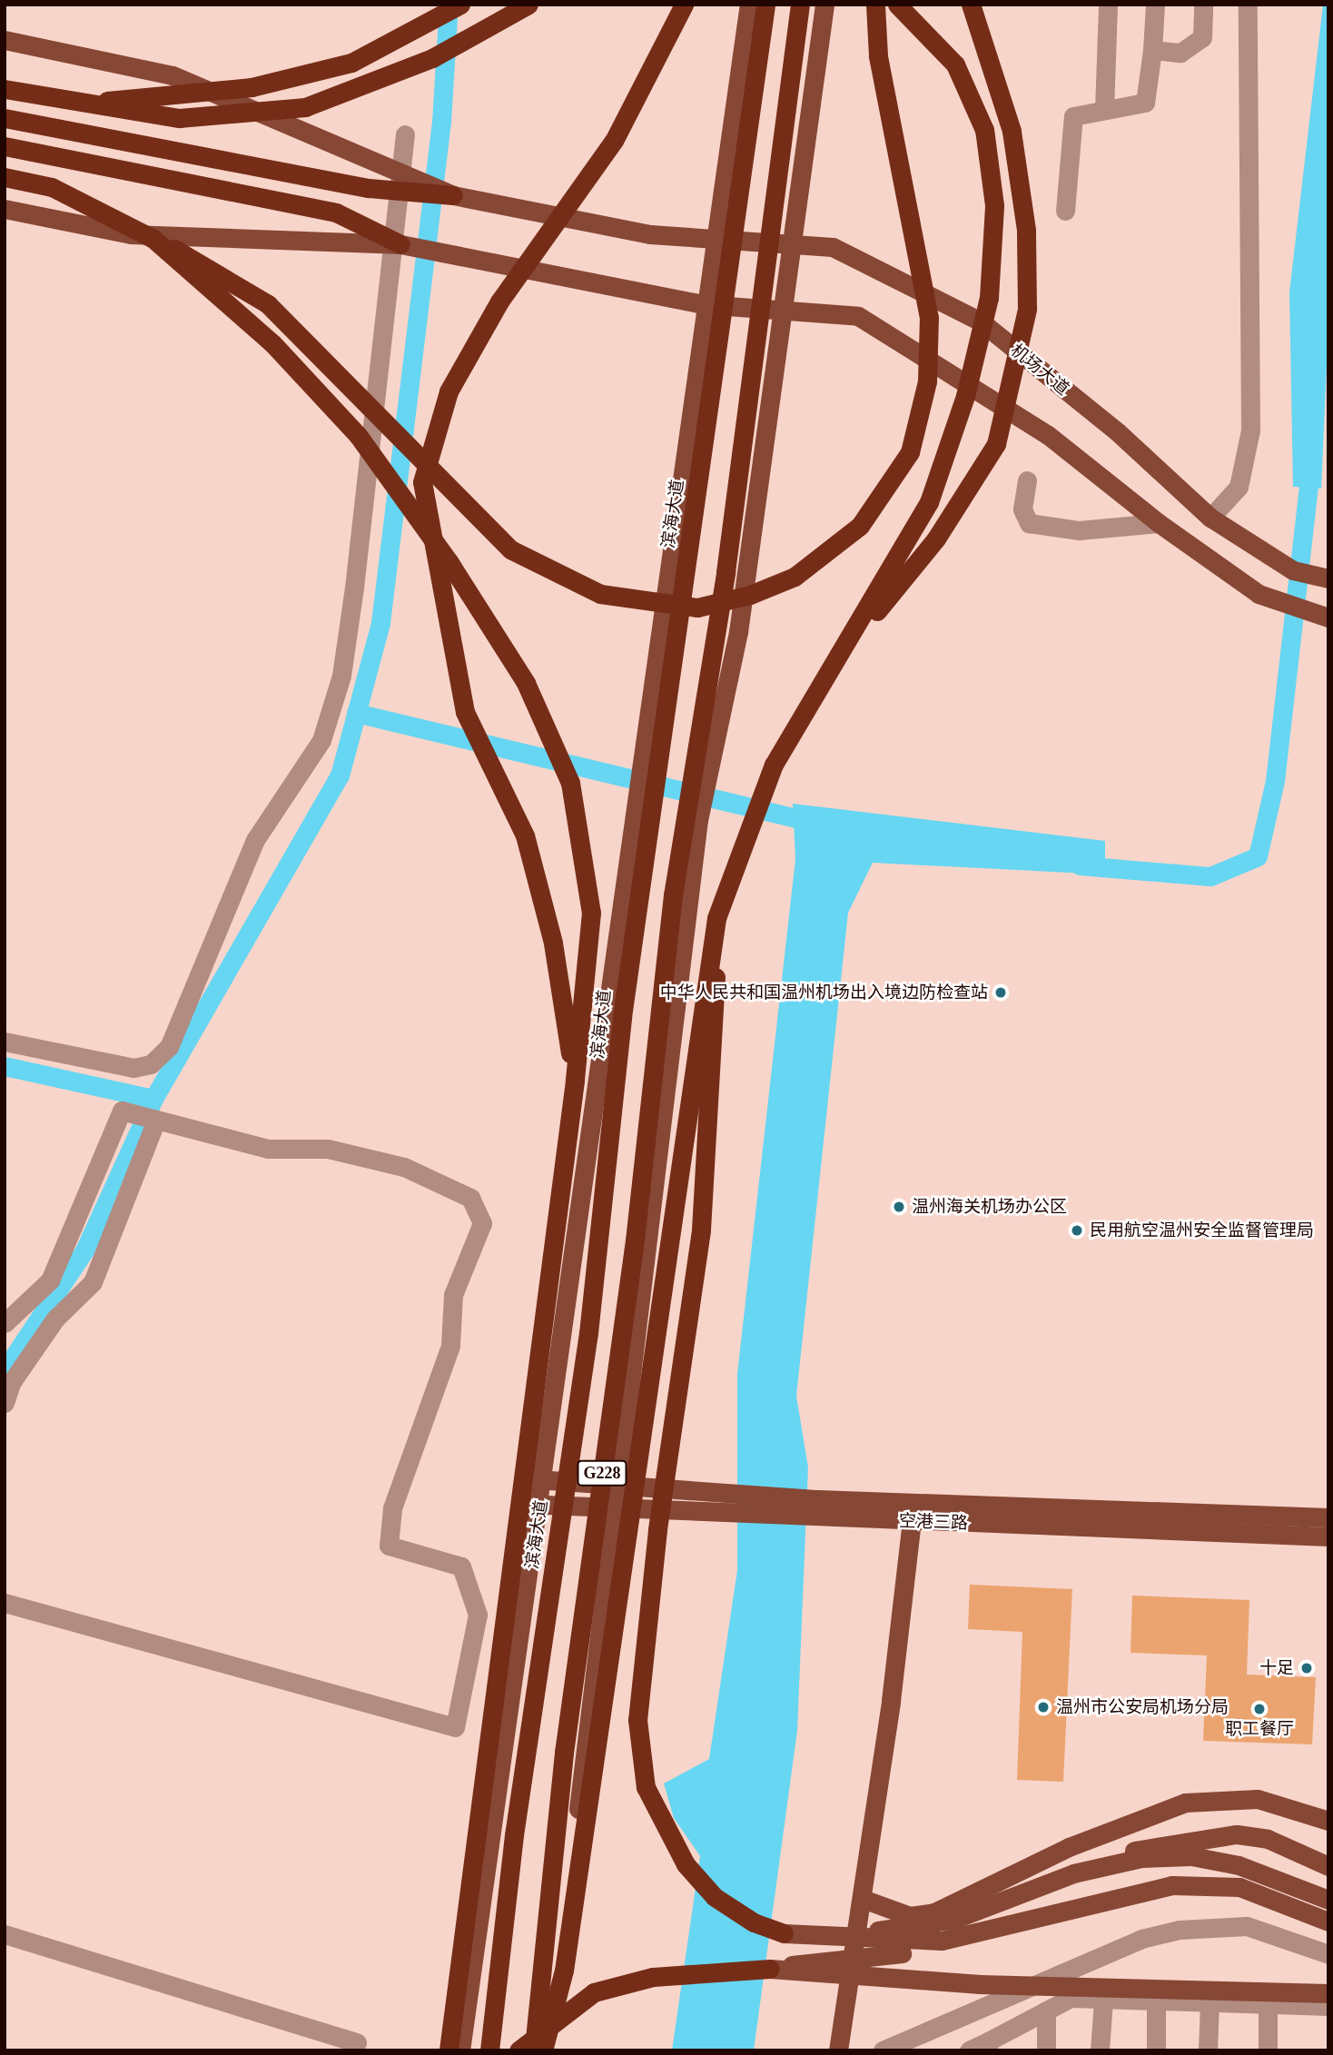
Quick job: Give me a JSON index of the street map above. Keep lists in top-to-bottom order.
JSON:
{
  "streets": {
    "highway": ["滨海大道", "G228"],
    "main road": ["机场大道", "空港三路"]
  },
  "places": [
    "中华人民共和国温州机场出入境边防检查站",
    "温州海关机场办公区",
    "民用航空温州安全监督管理局",
    "十足",
    "温州市公安局机场分局",
    "职工餐厅"
  ]
}
